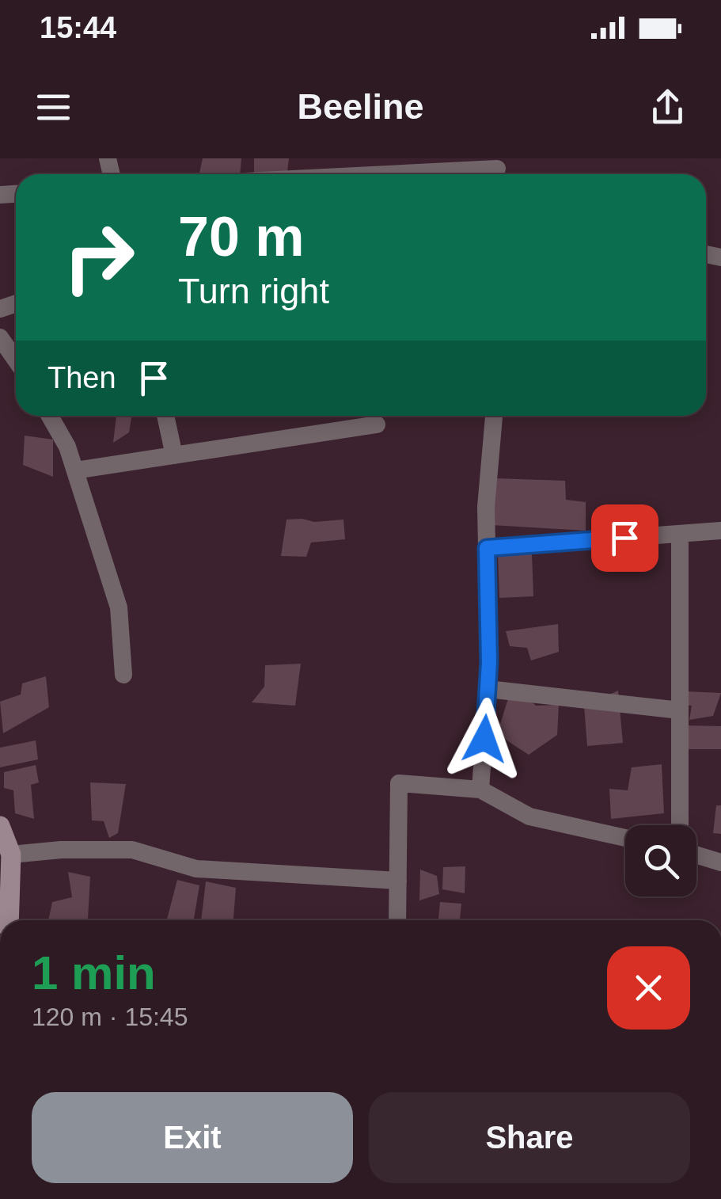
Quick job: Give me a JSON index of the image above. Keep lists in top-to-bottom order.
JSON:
{
  "page": {
    "status": "15:44",
    "header": "Beeline",
    "turn": ["70 m", "Turn right"],
    "then": "Then",
    "heading": ["1 min", "120 m · 15:45"],
    "buttons": ["Exit", "Share"]
  }
}
